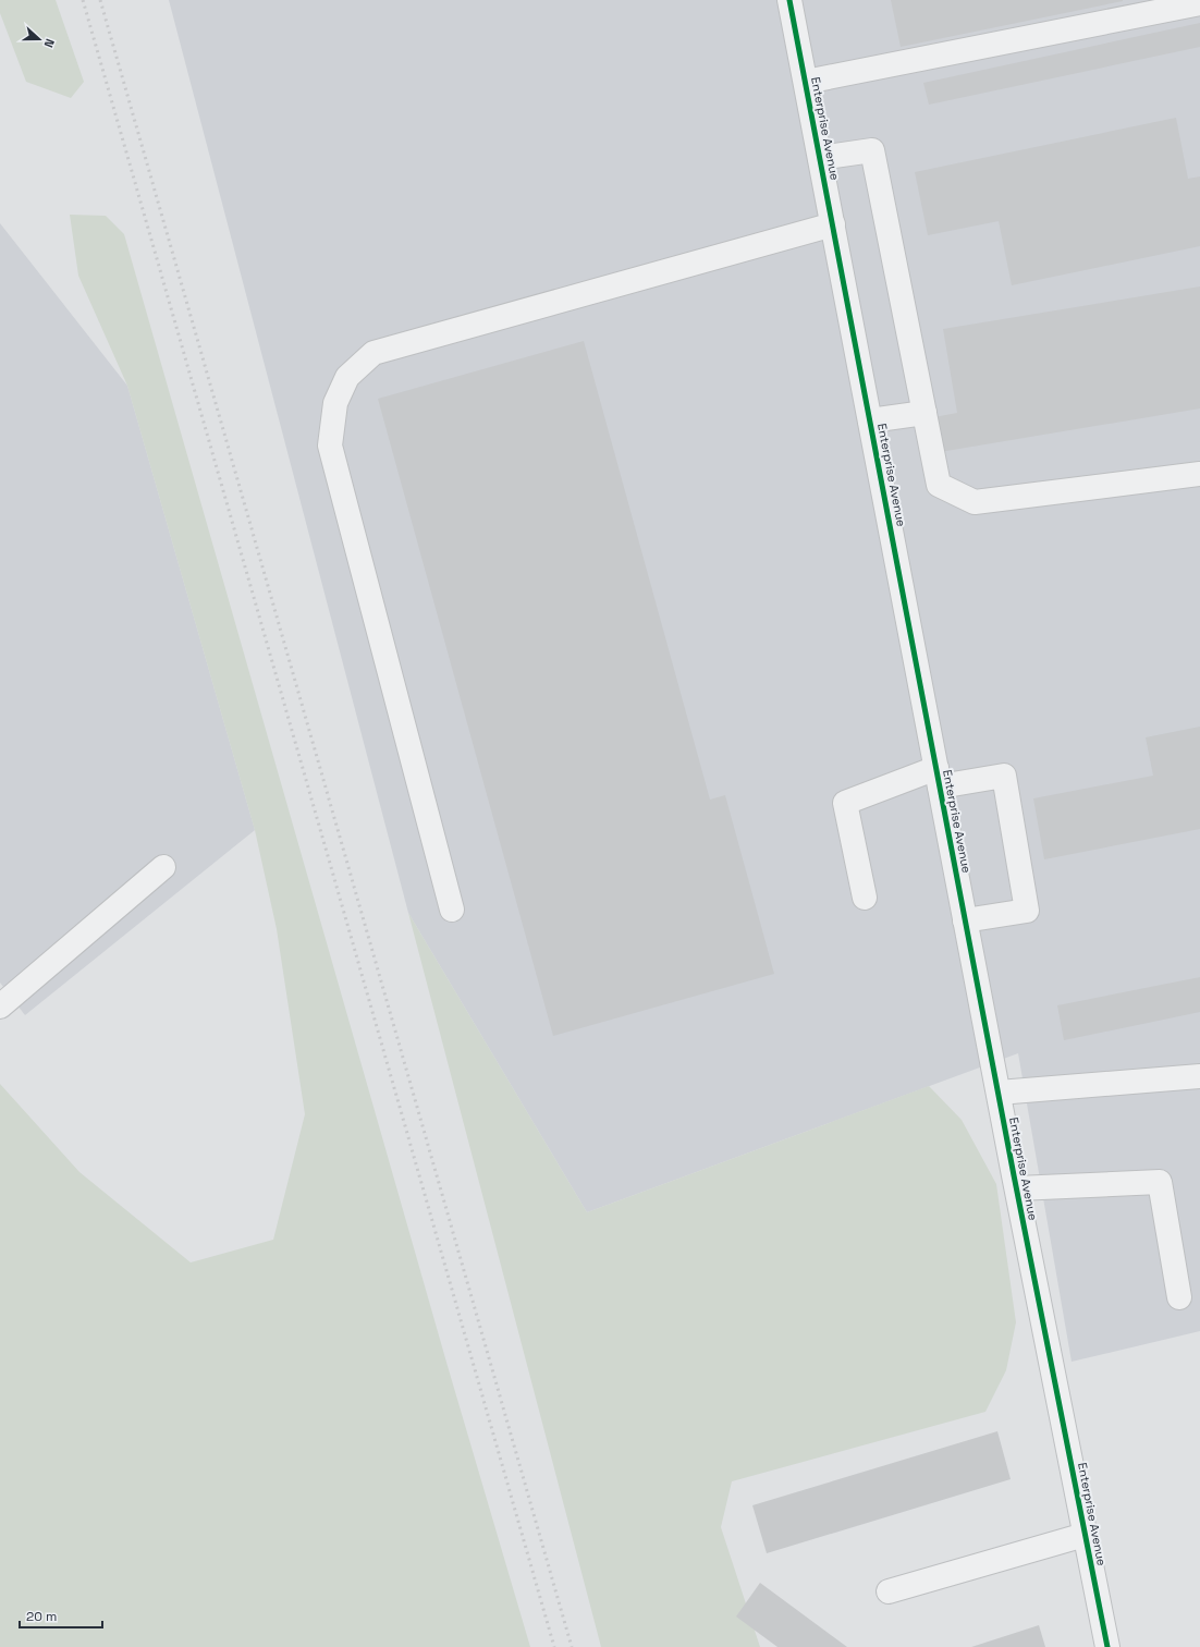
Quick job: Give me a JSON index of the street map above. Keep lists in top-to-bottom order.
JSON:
{
  "streets": {
    "street": ["Enterprise Avenue"]
  },
  "scale_bar": "20 m",
  "north": "right"
}
